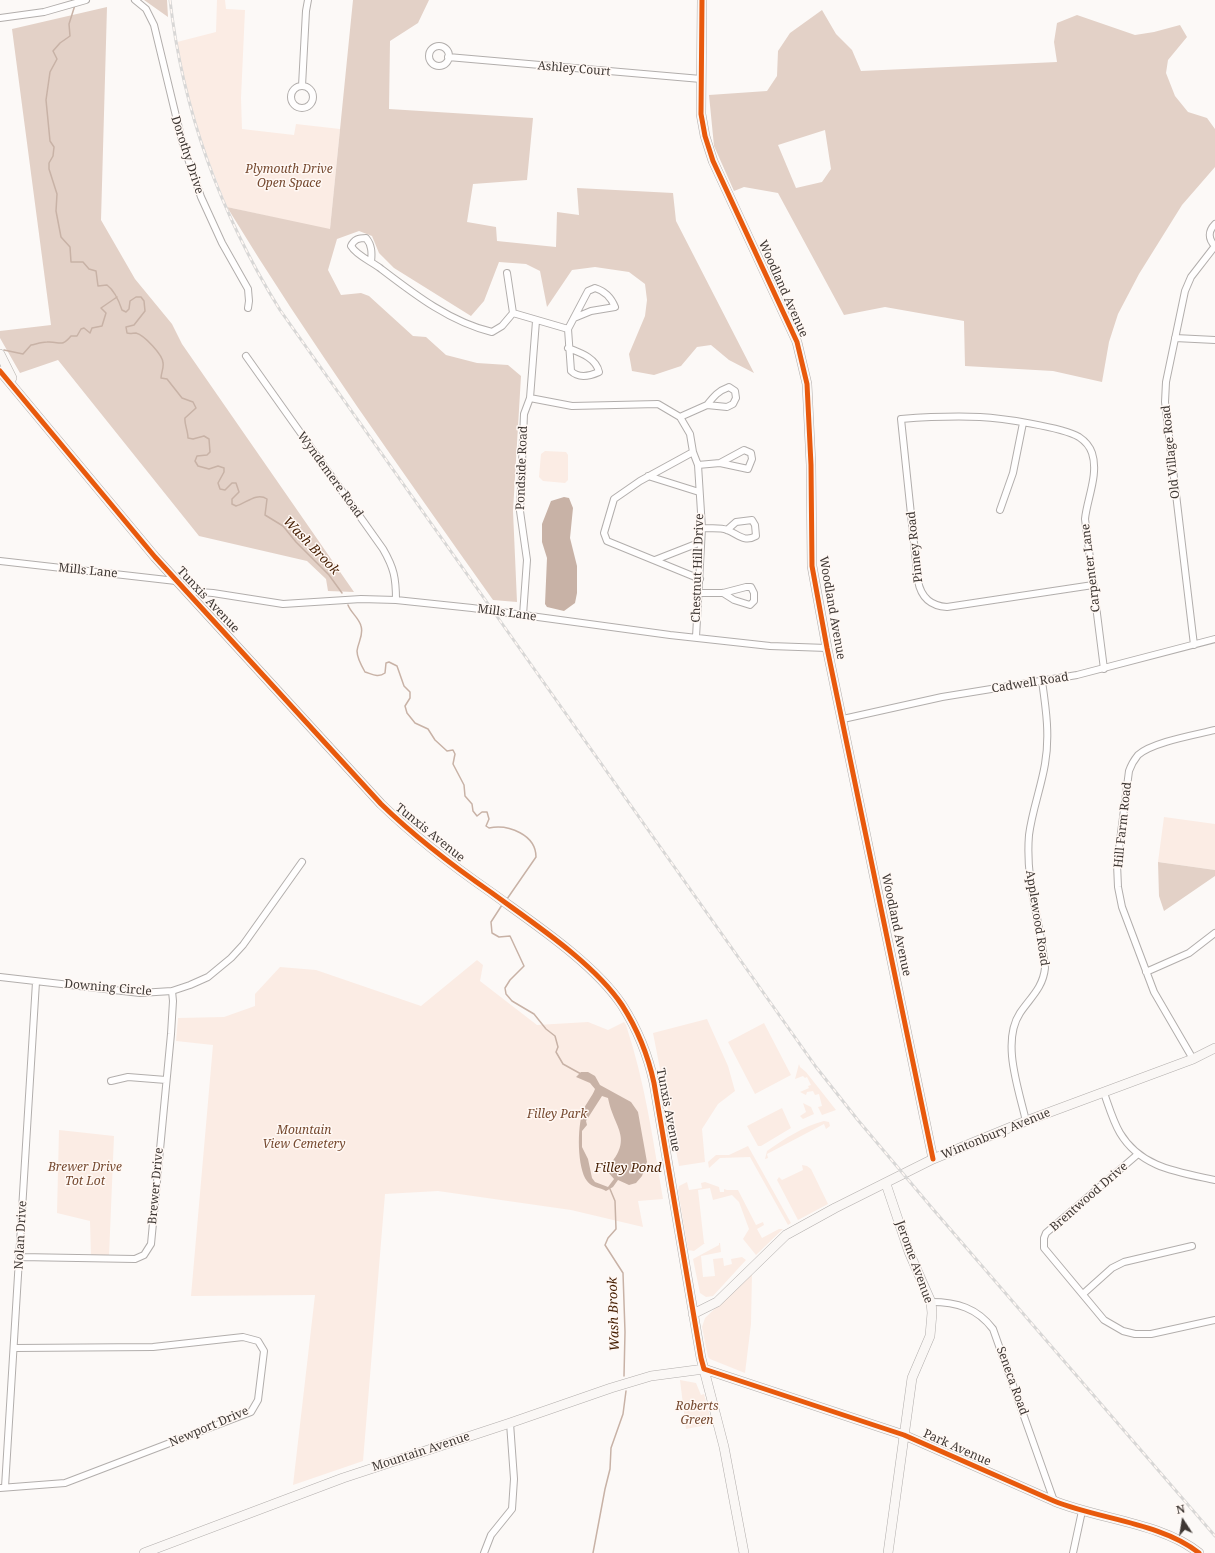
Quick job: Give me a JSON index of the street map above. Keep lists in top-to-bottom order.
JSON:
{
  "streets": {
    "main road": [
      "Woodland Avenue",
      "Tunxis Avenue",
      "Wintonbury Avenue",
      "Jerome Avenue",
      "Park Avenue",
      "Mountain Avenue"
    ],
    "street": [
      "Ashley Court",
      "Dorothy Drive",
      "Old Village Road",
      "Pondside Road",
      "Wyndemere Road",
      "Pinney Road",
      "Chestnut Hill Drive",
      "Carpenter Lane",
      "Mills Lane",
      "Cadwell Road",
      "Hill Farm Road",
      "Applewood Road",
      "Downing Circle",
      "Brewer Drive",
      "Brentwood Drive",
      "Nolan Drive",
      "Seneca Road",
      "Newport Drive"
    ]
  },
  "crossings": [
    ["Ashley Court", "Woodland Avenue"],
    ["Woodland Avenue", "Mills Lane"],
    ["Woodland Avenue", "Cadwell Road"],
    ["Woodland Avenue", "Wintonbury Avenue"],
    ["Old Village Road", "Cadwell Road"],
    ["Pondside Road", "Chestnut Hill Drive"],
    ["Pondside Road", "Mills Lane"],
    ["Wyndemere Road", "Mills Lane"],
    ["Pinney Road", "Carpenter Lane"],
    ["Chestnut Hill Drive", "Mills Lane"],
    ["Carpenter Lane", "Cadwell Road"],
    ["Mills Lane", "Tunxis Avenue"],
    ["Tunxis Avenue", "Wintonbury Avenue"],
    ["Tunxis Avenue", "Park Avenue"],
    ["Tunxis Avenue", "Mountain Avenue"],
    ["Cadwell Road", "Applewood Road"],
    ["Hill Farm Road", "Wintonbury Avenue"],
    ["Applewood Road", "Wintonbury Avenue"],
    ["Downing Circle", "Brewer Drive"],
    ["Downing Circle", "Nolan Drive"],
    ["Wintonbury Avenue", "Jerome Avenue"],
    ["Brewer Drive", "Nolan Drive"],
    ["Nolan Drive", "Newport Drive"],
    ["Jerome Avenue", "Seneca Road"],
    ["Jerome Avenue", "Park Avenue"],
    ["Seneca Road", "Park Avenue"],
    ["Park Avenue", "Mountain Avenue"]
  ],
  "water": ["Wash Brook", "Filley Pond"],
  "parks": [
    "Plymouth Drive Open Space",
    "Filley Park",
    "Mountain View Cemetery",
    "Brewer Drive Tot Lot",
    "Roberts Green"
  ],
  "north": "top"
}
